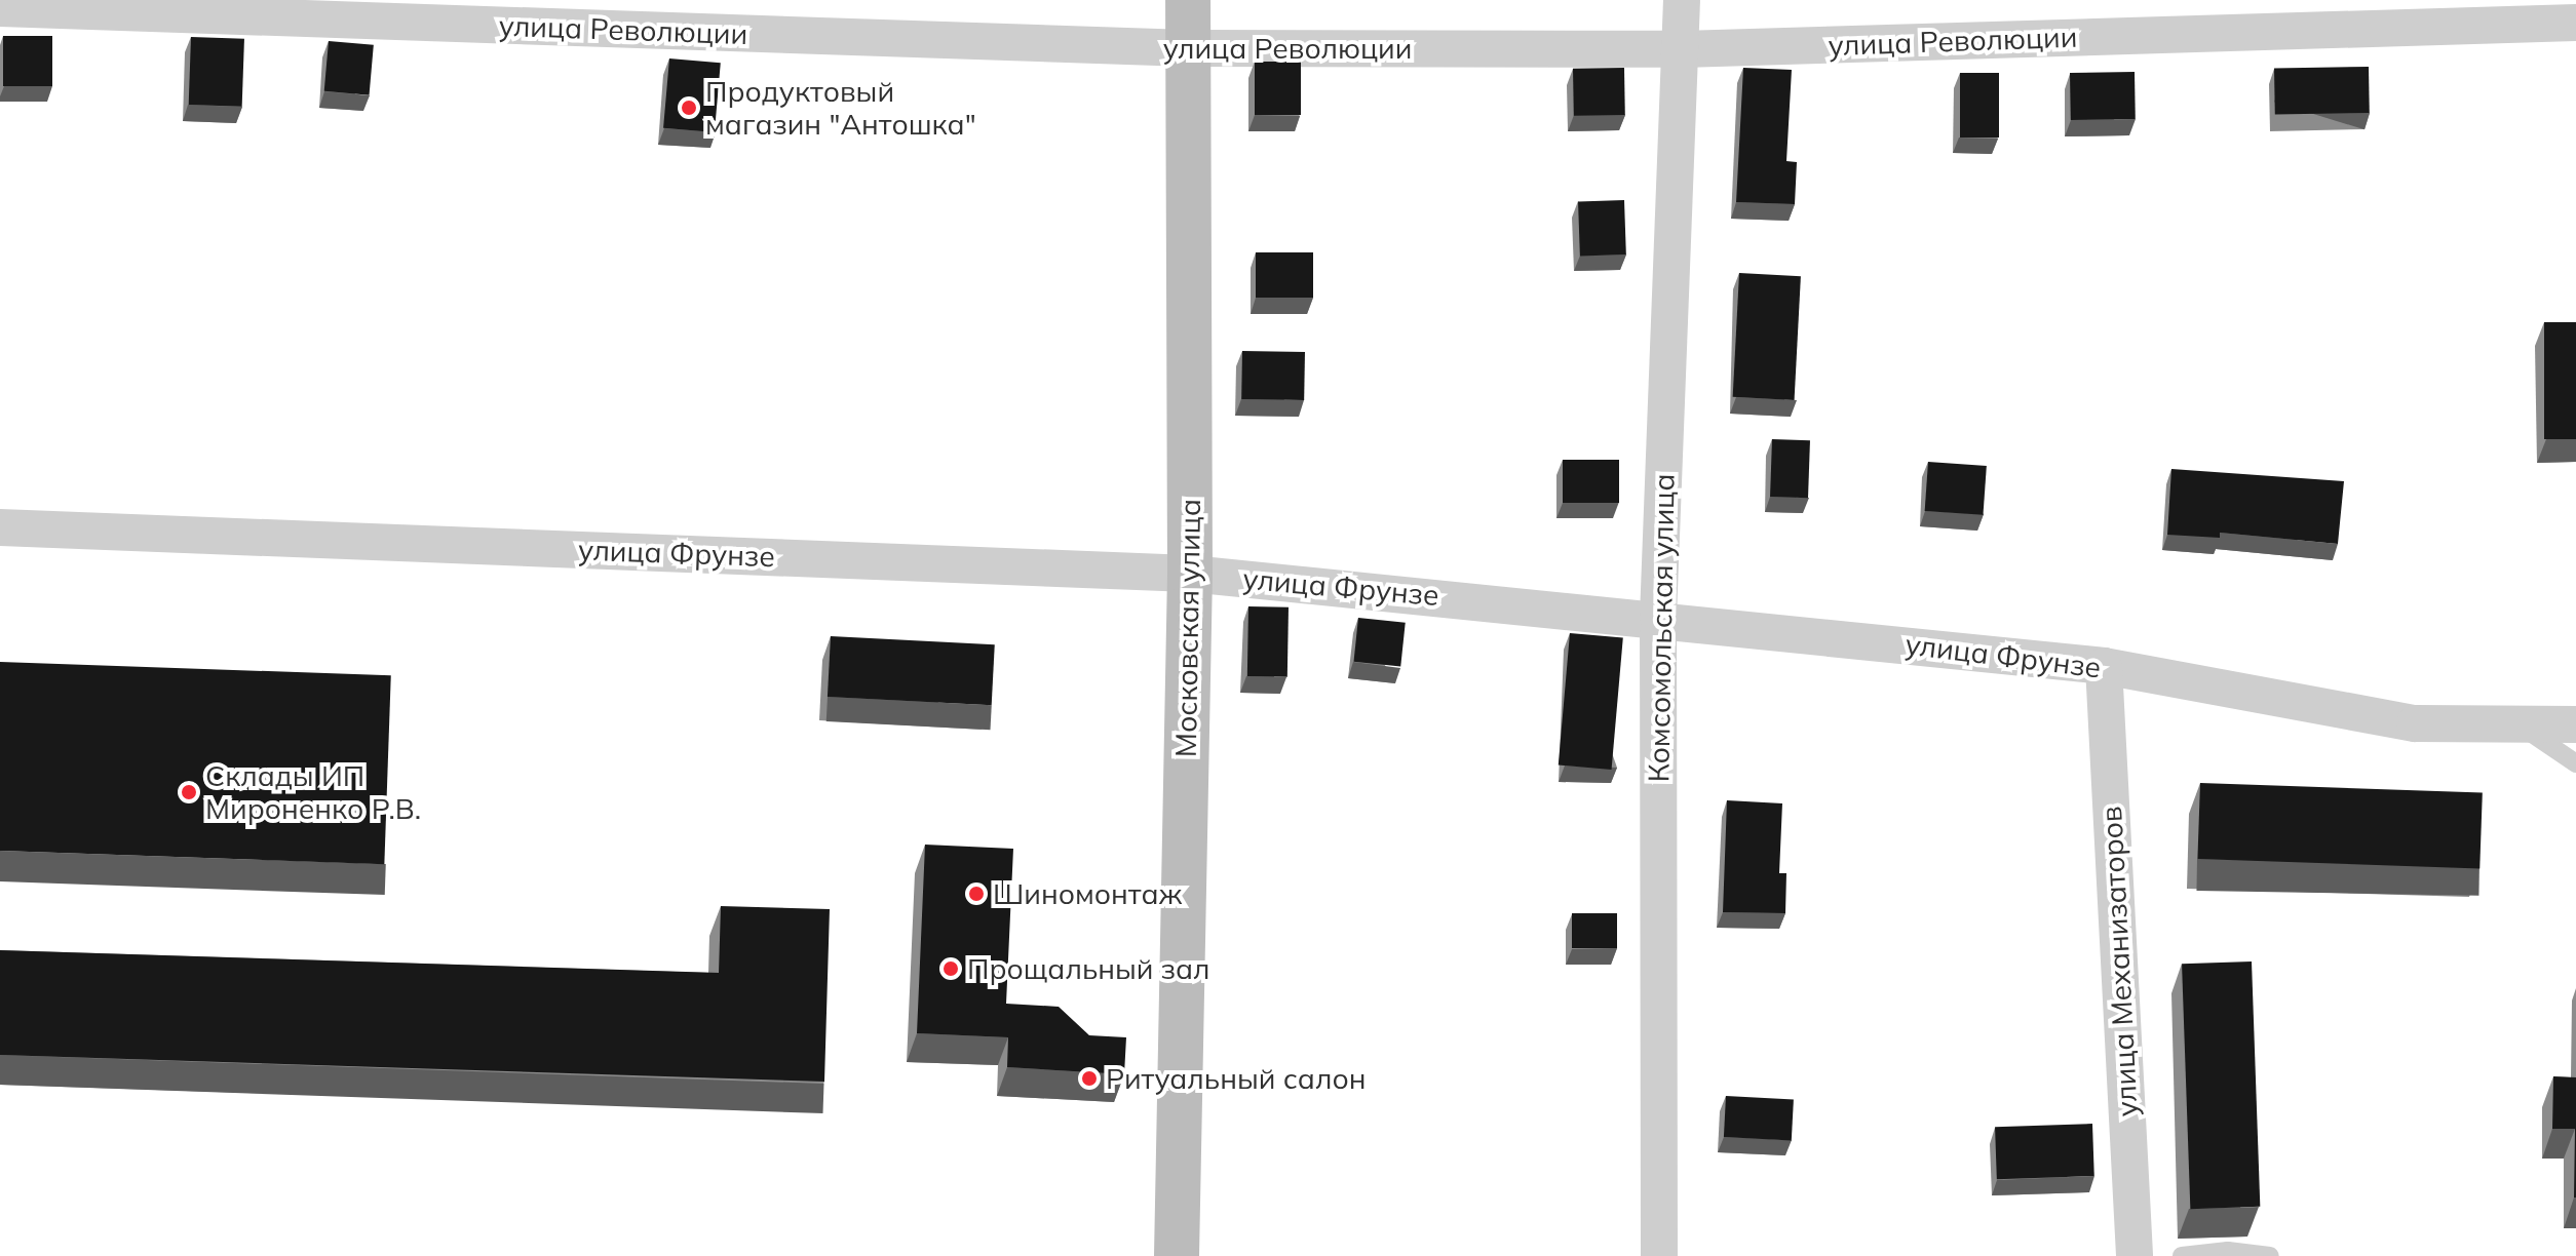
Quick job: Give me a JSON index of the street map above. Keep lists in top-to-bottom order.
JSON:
{
  "streets": {
    "street": [
      "улица Революции",
      "улица Фрунзе",
      "Московская улица",
      "Комсомольская улица",
      "улица Механизаторов"
    ]
  },
  "crossings": [
    ["улица Революции", "Московская улица"],
    ["улица Революции", "Комсомольская улица"],
    ["улица Фрунзе", "Московская улица"],
    ["улица Фрунзе", "Комсомольская улица"],
    ["улица Фрунзе", "улица Механизаторов"]
  ],
  "places": [
    "Продуктовый магазин \"Антошка\"",
    "Склады ИП Мироненко Р.В.",
    "Шиномонтаж",
    "Прощальный зал",
    "Ритуальный салон"
  ]
}
